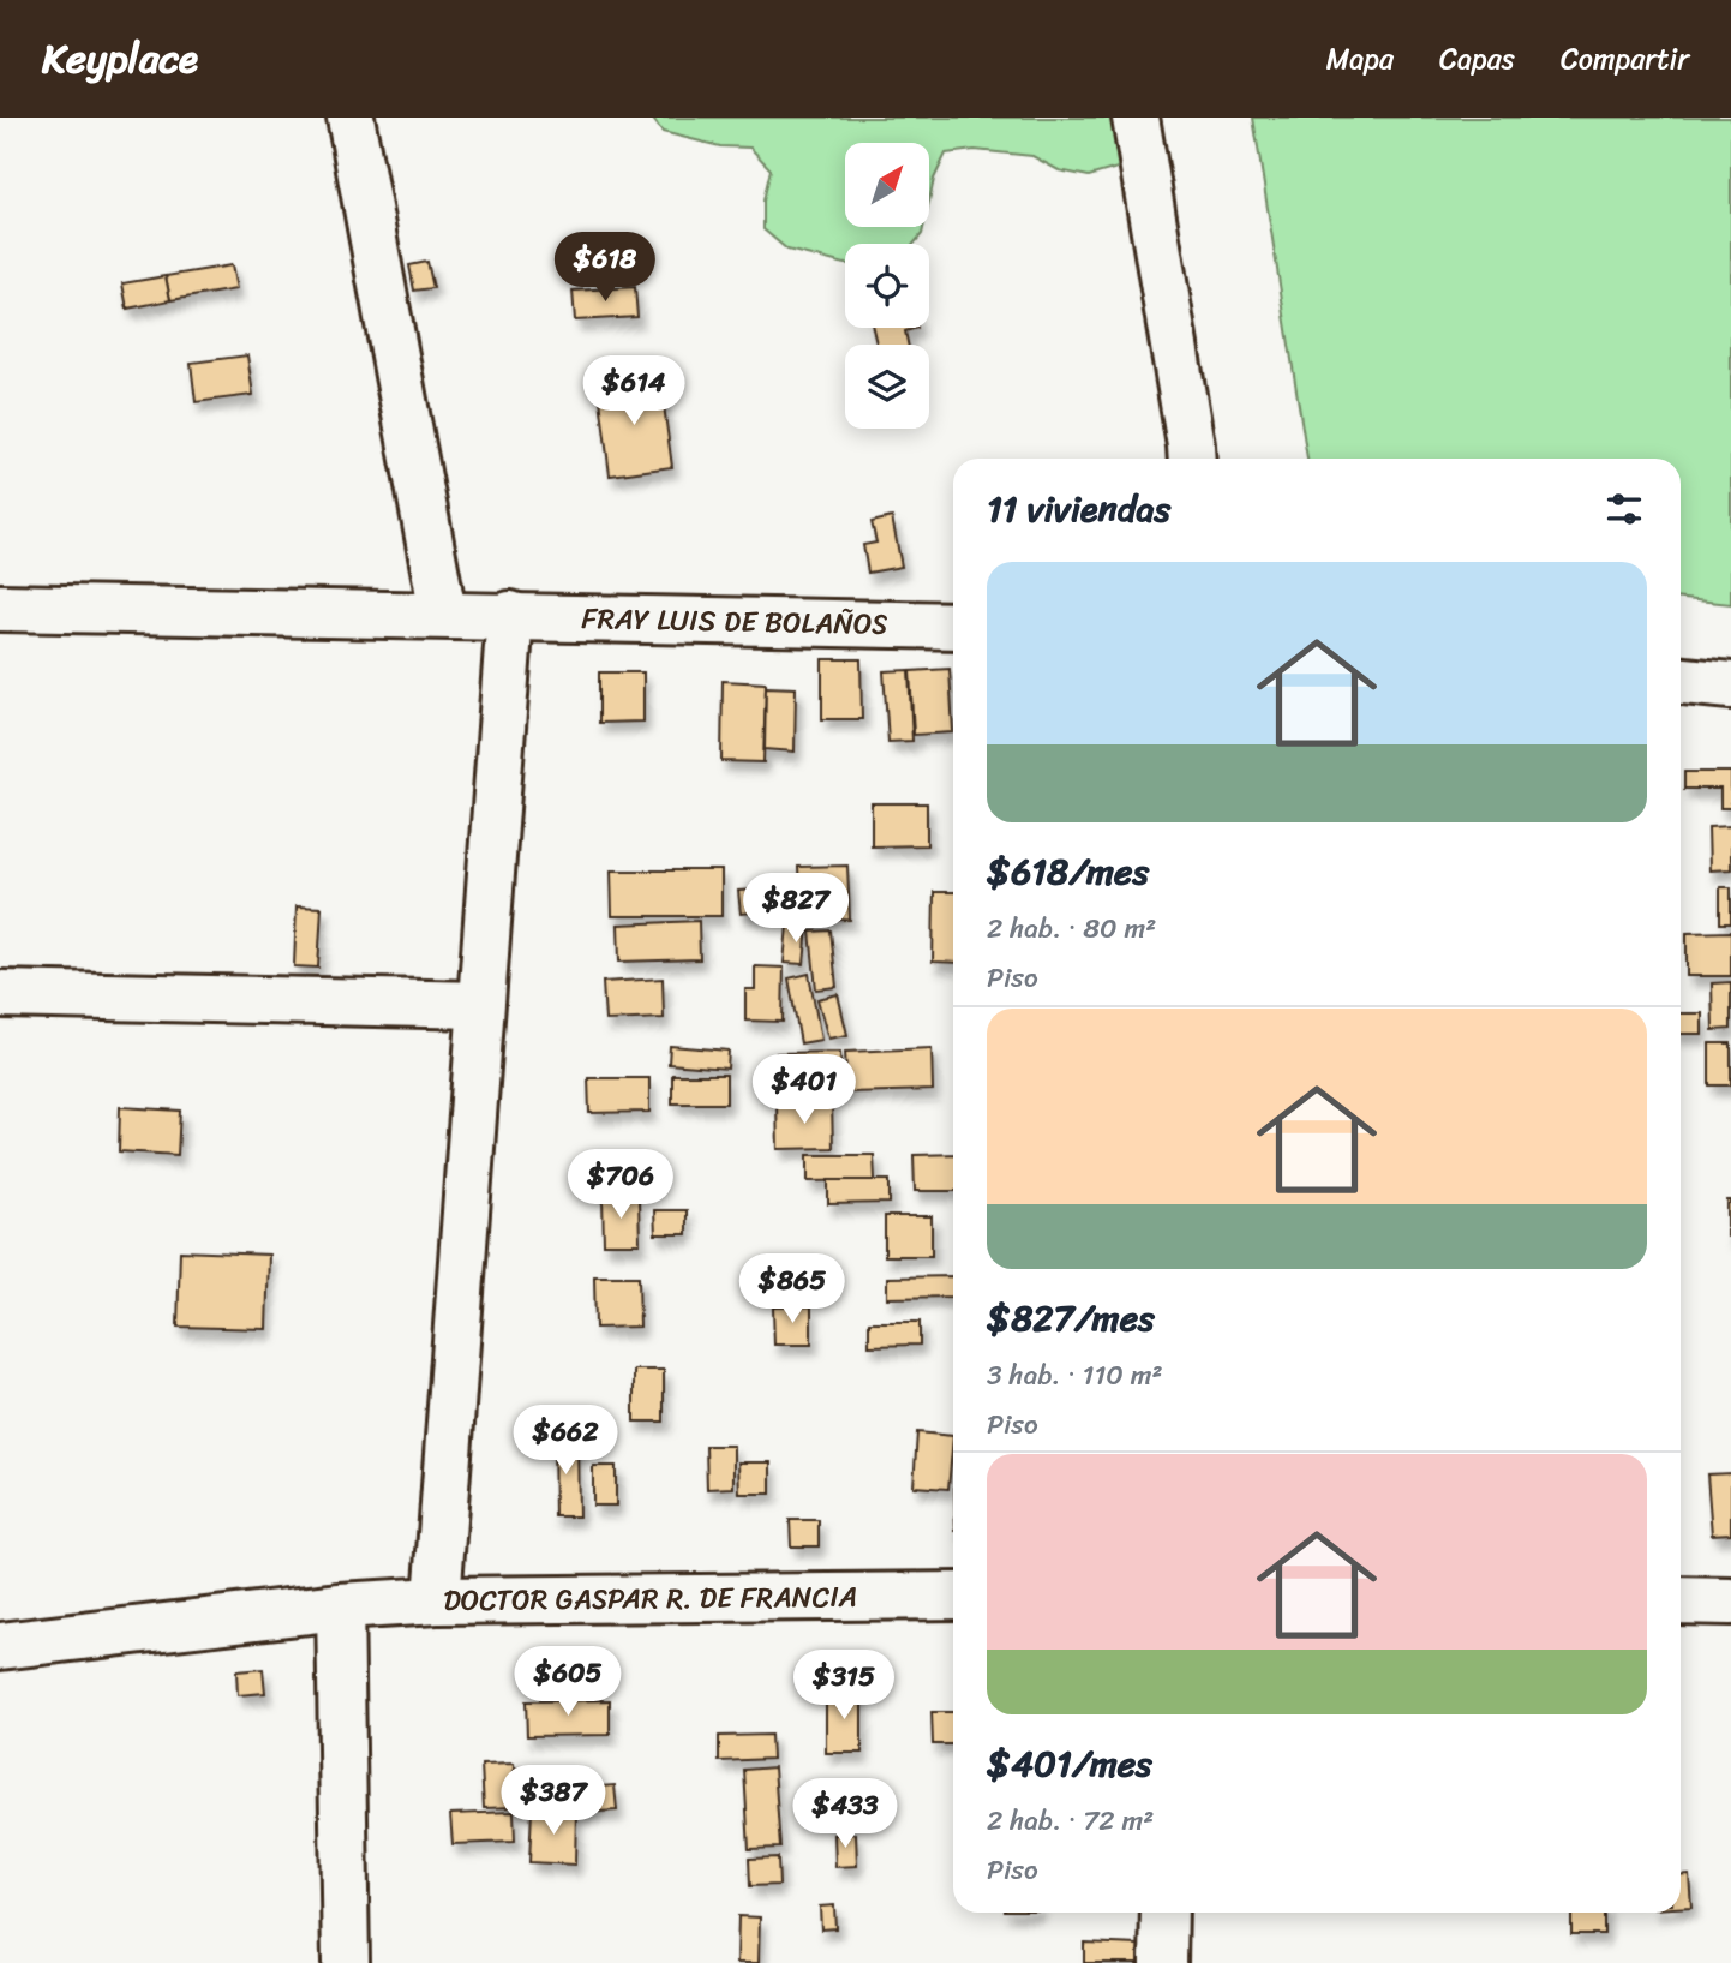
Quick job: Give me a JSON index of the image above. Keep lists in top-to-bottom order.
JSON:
{
  "streets": {
    "street": ["FRAY LUIS DE BOLAÑOS", "DOCTOR GASPAR R. DE FRANCIA"]
  },
  "north": "top right",
  "page": {
    "header": "Keyplace",
    "nav": ["Mapa", "Capas", "Compartir"],
    "price": [
      "$618",
      "$614",
      "$827",
      "$401",
      "$706",
      "$865",
      "$662",
      "$605",
      "$315",
      "$387",
      "$433"
    ],
    "heading": "11 viviendas",
    "list": [
      {
        "name": "$618/mes",
        "note": "2 hab. · 80 m² · Piso"
      },
      {
        "name": "$827/mes",
        "note": "3 hab. · 110 m² · Piso"
      },
      {
        "name": "$401/mes",
        "note": "2 hab. · 72 m² · Piso"
      }
    ]
  }
}
